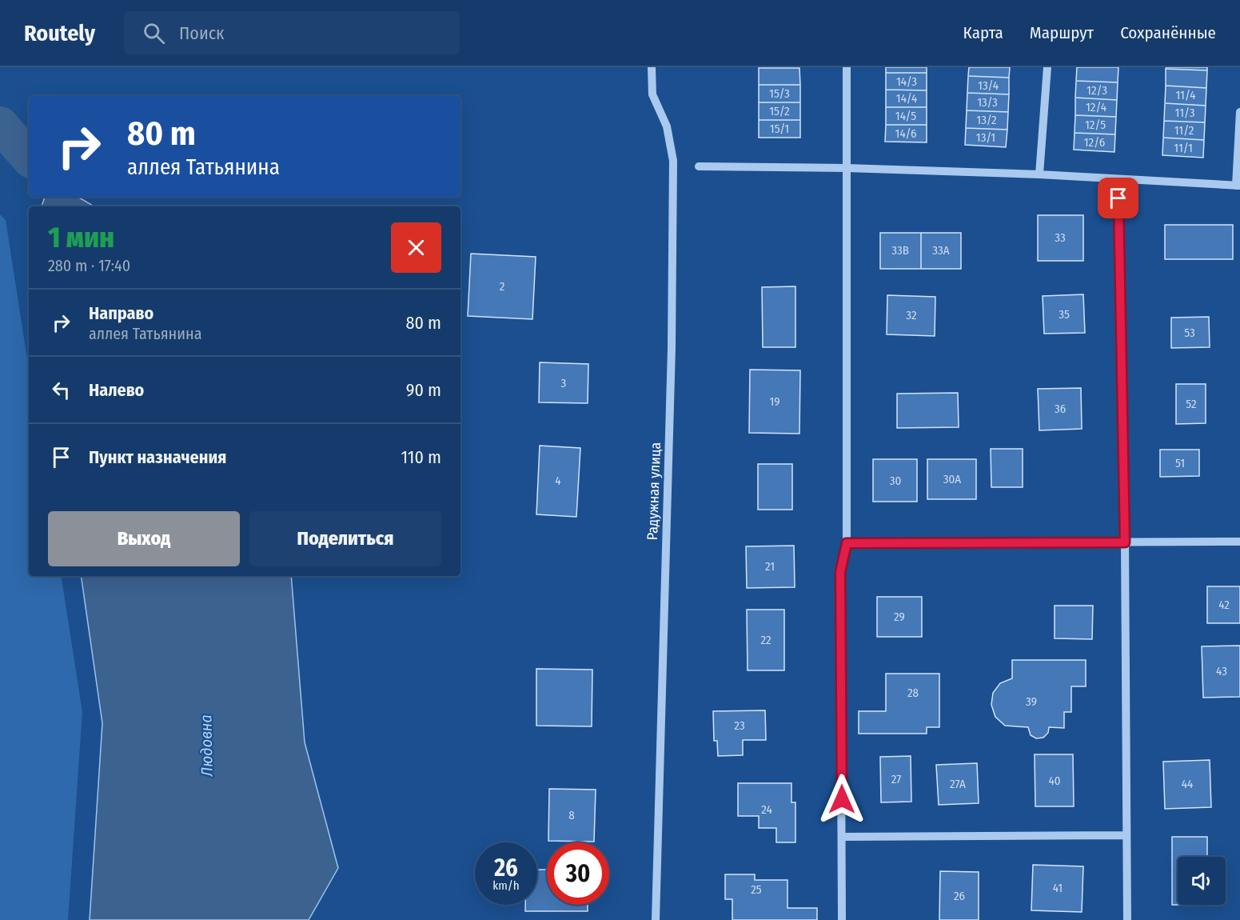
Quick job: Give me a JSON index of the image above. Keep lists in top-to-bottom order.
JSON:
{
  "streets": {
    "street": ["Радужная улица"]
  },
  "water": ["Людовна"],
  "house_numbers": [
    "14/3",
    "13/4",
    "12/3",
    "15/3",
    "11/4",
    "14/4",
    "13/3",
    "12/4",
    "15/2",
    "11/3",
    "14/5",
    "13/2",
    "12/5",
    "15/1",
    "11/2",
    "14/6",
    "13/1",
    "12/6",
    "11/1",
    "33",
    "33В",
    "33А",
    "2",
    "35",
    "32",
    "53",
    "3",
    "19",
    "52",
    "36",
    "51",
    "30А",
    "4",
    "30",
    "21",
    "42",
    "29",
    "22",
    "43",
    "28",
    "39",
    "23",
    "27",
    "40",
    "27А",
    "44",
    "24",
    "8",
    "41",
    "25",
    "26"
  ],
  "page": {
    "header": "Routely",
    "search": "Поиск",
    "nav": ["Карта", "Маршрут", "Сохранённые"],
    "turn": ["80 m", "аллея Татьянина"],
    "heading": ["1 мин", "280 m · 17:40"],
    "list": [
      {
        "name": "Направо",
        "note": "аллея Татьянина",
        "value": "80 m"
      },
      {
        "name": "Налево",
        "value": "90 m"
      },
      {
        "name": "Пункт назначения",
        "value": "110 m"
      }
    ],
    "buttons": ["Выход", "Поделиться"],
    "speed": "26 km/h",
    "limit": "30"
  }
}
